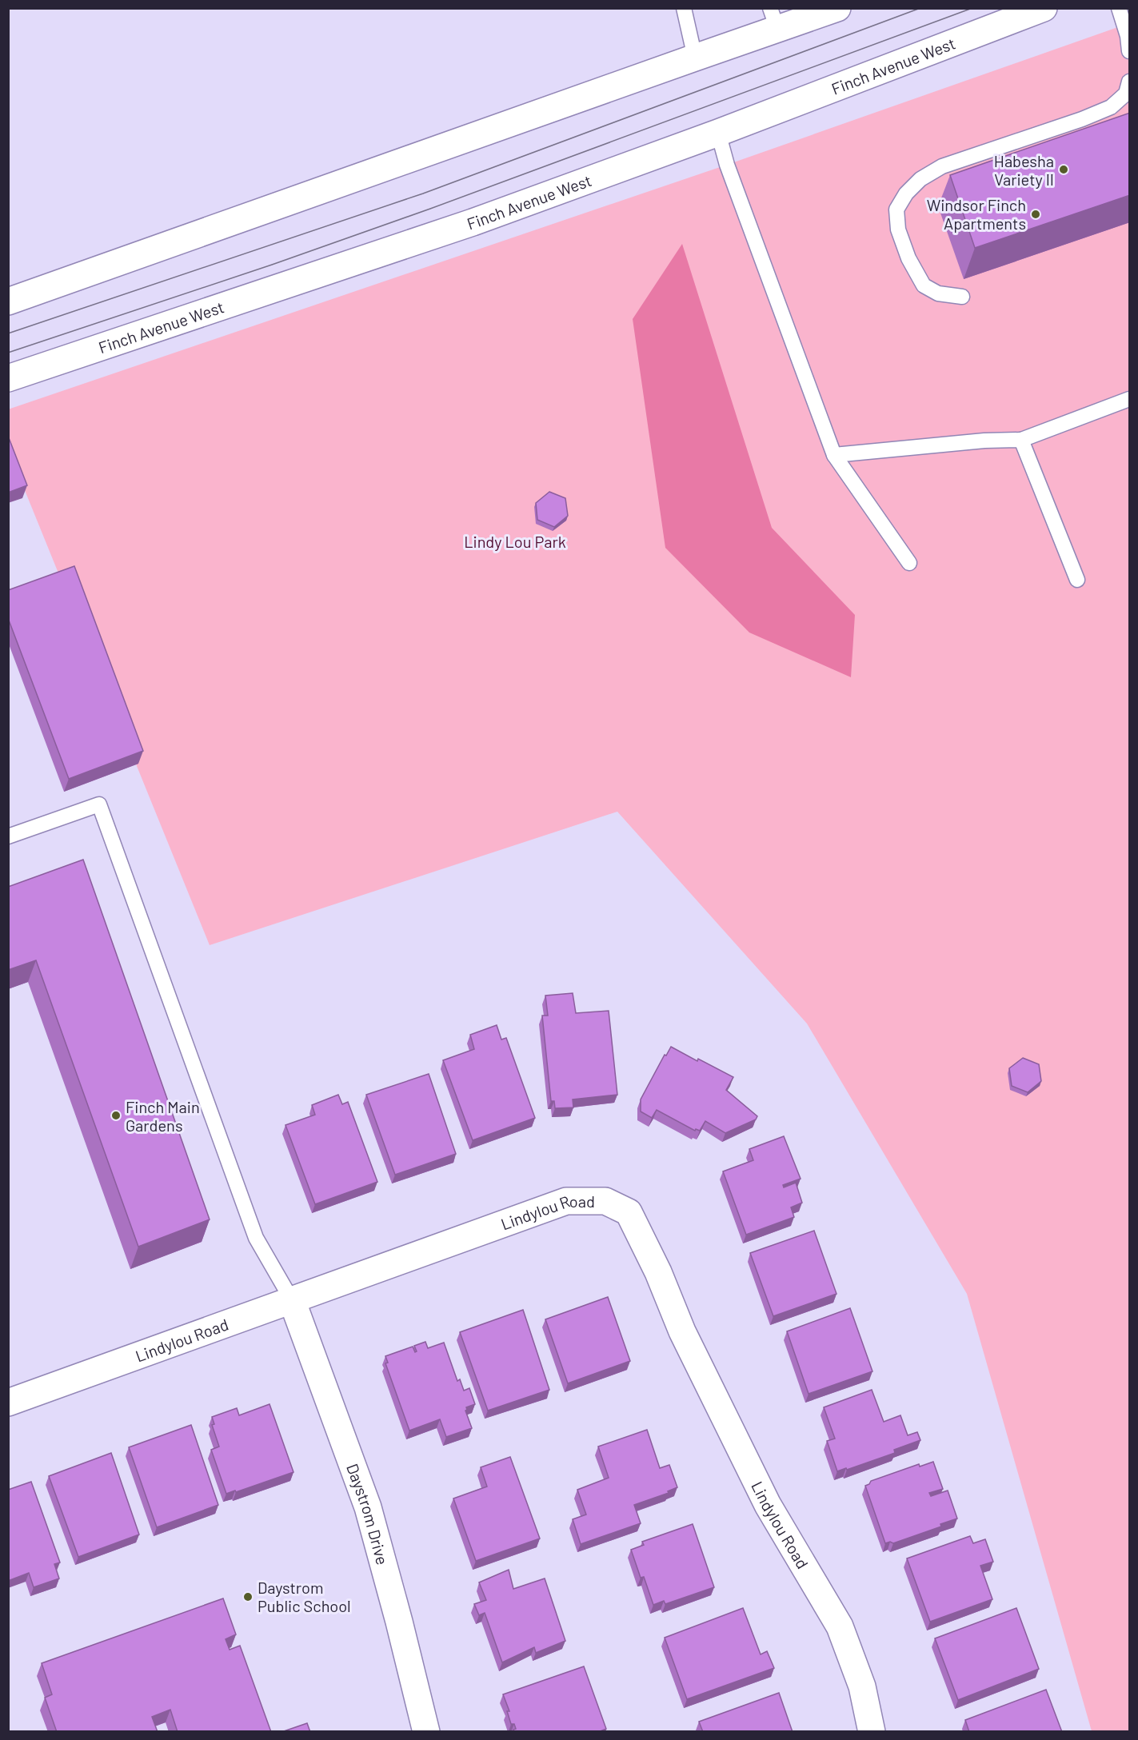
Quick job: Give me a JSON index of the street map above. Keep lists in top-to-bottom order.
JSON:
{
  "streets": {
    "main road": ["Finch Avenue West", "Lindylou Road", "Daystrom Drive"]
  },
  "crossings": [
    ["Lindylou Road", "Daystrom Drive"]
  ],
  "parks": ["Lindy Lou Park"],
  "places": [
    "Habesha Variety II",
    "Windsor Finch Apartments",
    "Finch Main Gardens",
    "Daystrom Public School"
  ]
}
